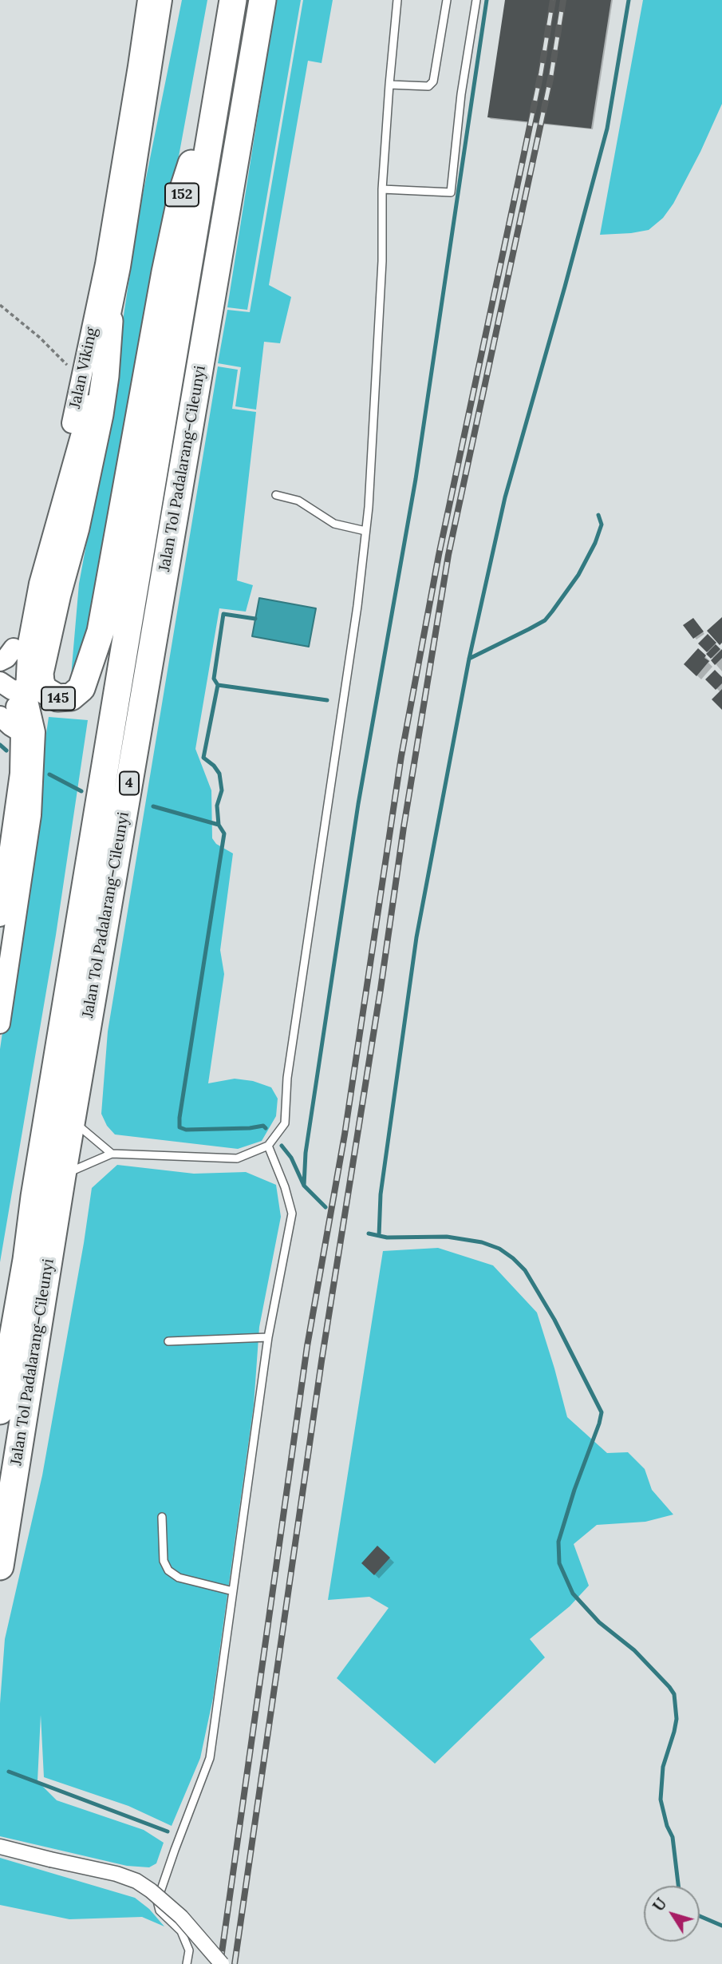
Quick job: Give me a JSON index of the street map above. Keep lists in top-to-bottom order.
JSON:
{
  "streets": {
    "highway": [
      "152",
      "Jalan Tol Padalarang–Cileunyi",
      "145",
      "4"
    ],
    "street": ["Jalan Viking"]
  },
  "crossings": [
    ["152", "Jalan Tol Padalarang–Cileunyi"],
    ["152", "145"],
    ["Jalan Viking", "145"]
  ],
  "north": "top left"
}
